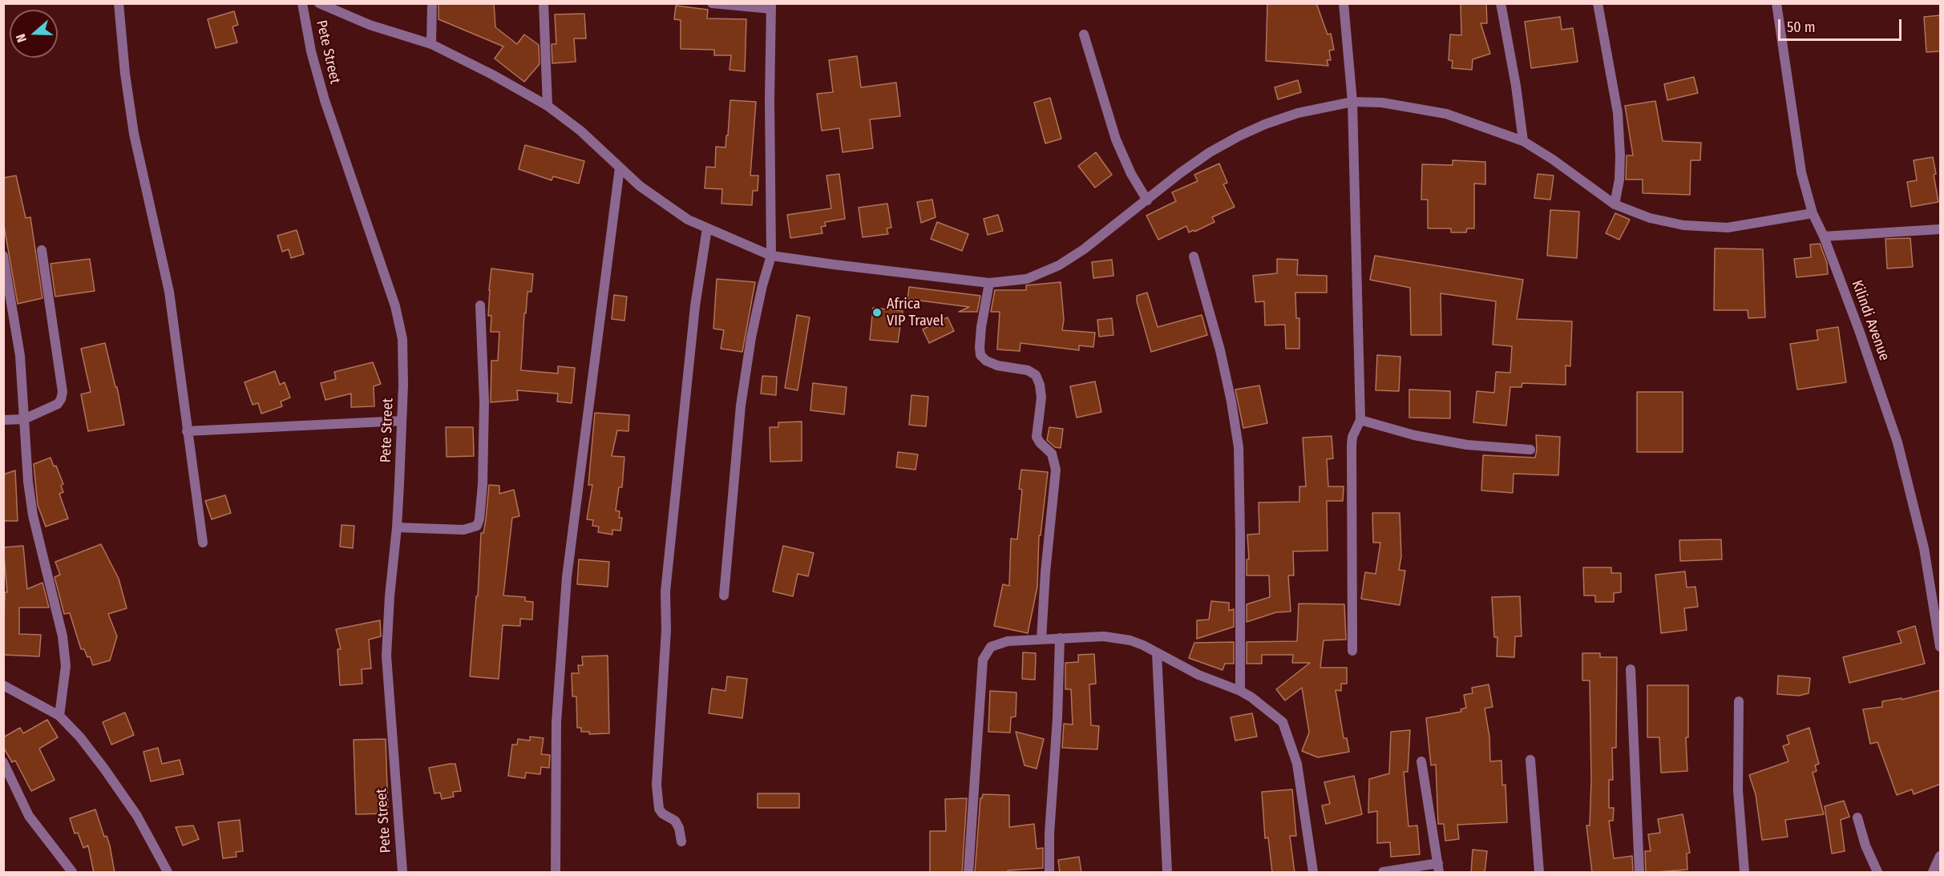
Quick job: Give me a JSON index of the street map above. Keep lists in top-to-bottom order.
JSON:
{
  "streets": {
    "street": ["Pete Street", "Kilindi Avenue"]
  },
  "places": ["Africa VIP Travel"],
  "scale_bar": "50 m",
  "north": "left"
}
